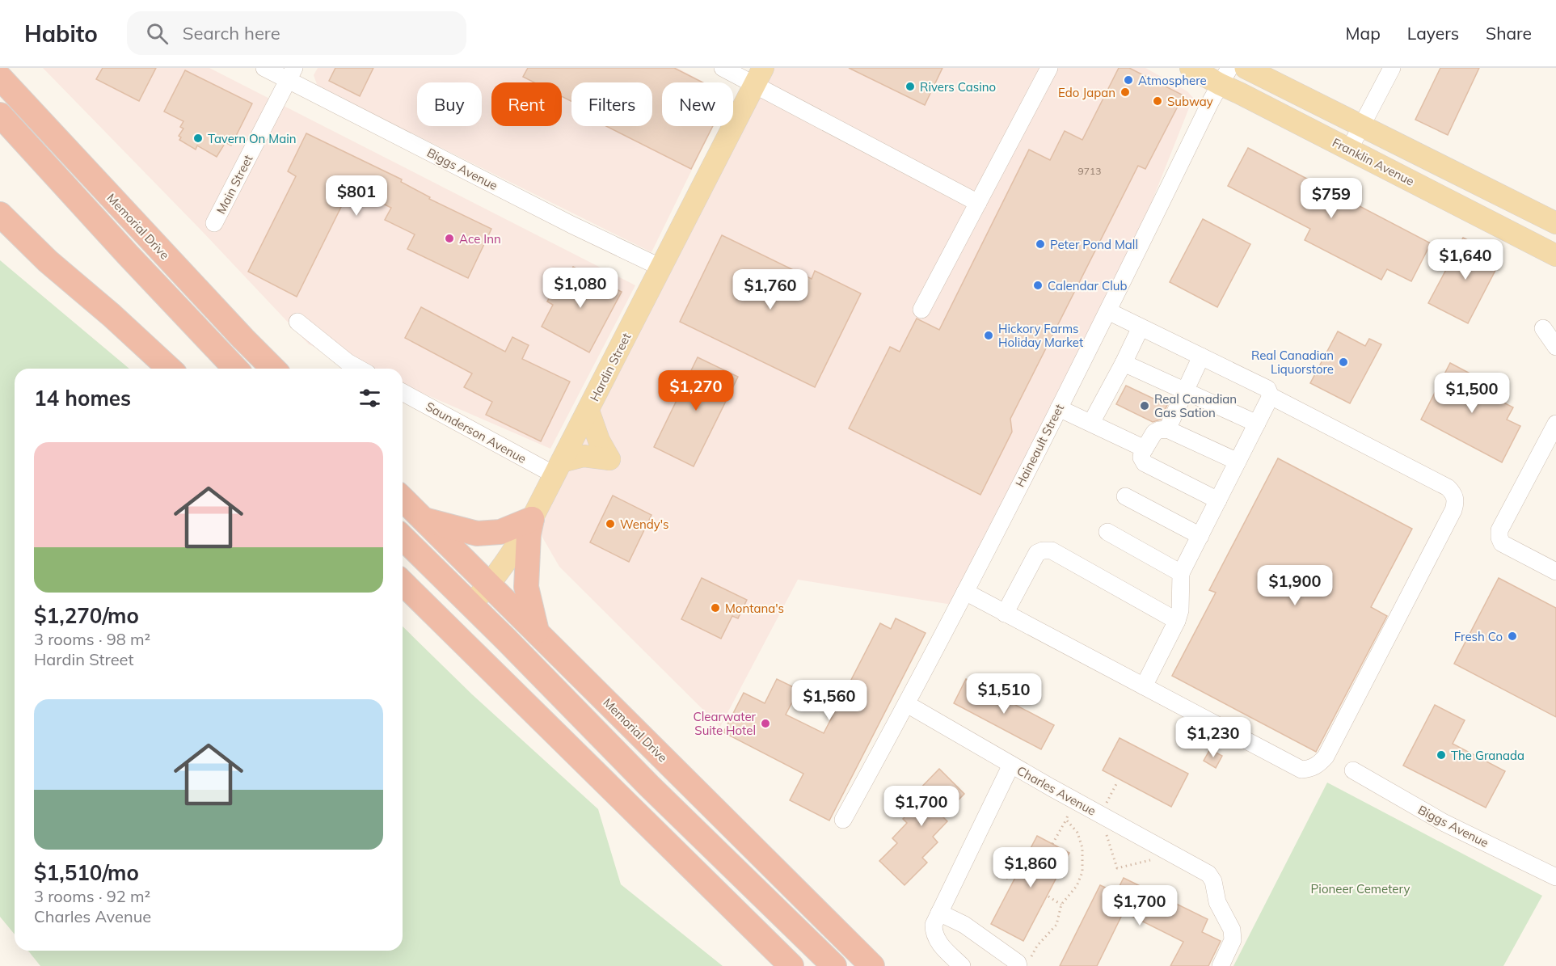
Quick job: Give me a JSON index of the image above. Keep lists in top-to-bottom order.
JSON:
{
  "streets": {
    "highway": ["Memorial Drive"],
    "main road": ["Franklin Avenue", "Hardin Street"],
    "street": [
      "Biggs Avenue",
      "Main Street",
      "Saunderson Avenue",
      "Haineault Street",
      "Charles Avenue"
    ]
  },
  "crossings": [
    ["Franklin Avenue", "Haineault Street"],
    ["Biggs Avenue", "Main Street"],
    ["Biggs Avenue", "Hardin Street"],
    ["Memorial Drive", "Hardin Street"],
    ["Hardin Street", "Saunderson Avenue"],
    ["Haineault Street", "Charles Avenue"]
  ],
  "parks": ["Pioneer Cemetery"],
  "places": [
    "Atmosphere",
    "Rivers Casino",
    "Edo Japan",
    "Subway",
    "Tavern On Main",
    "Ace Inn",
    "Peter Pond Mall",
    "Calendar Club",
    "Hickory Farms Holiday Market",
    "Real Canadian Liquorstore",
    "Real Canadian Gas Sation",
    "Wendy's",
    "Montana's",
    "Fresh Co",
    "Clearwater Suite Hotel",
    "The Granada"
  ],
  "house_numbers": ["9713"],
  "page": {
    "header": "Habito",
    "search": "Search here",
    "nav": ["Map", "Layers", "Share"],
    "chip": [
      "Buy",
      "Rent",
      "Filters",
      "New"
    ],
    "price": [
      "$801",
      "$759",
      "$1,640",
      "$1,080",
      "$1,760",
      "$1,270",
      "$1,500",
      "$1,900",
      "$1,510",
      "$1,560",
      "$1,230",
      "$1,700",
      "$1,860",
      "$1,700"
    ],
    "heading": "14 homes",
    "list": [
      {
        "name": "$1,270/mo",
        "note": "3 rooms · 98 m² · Hardin Street"
      },
      {
        "name": "$1,510/mo",
        "note": "3 rooms · 92 m² · Charles Avenue"
      }
    ]
  }
}
